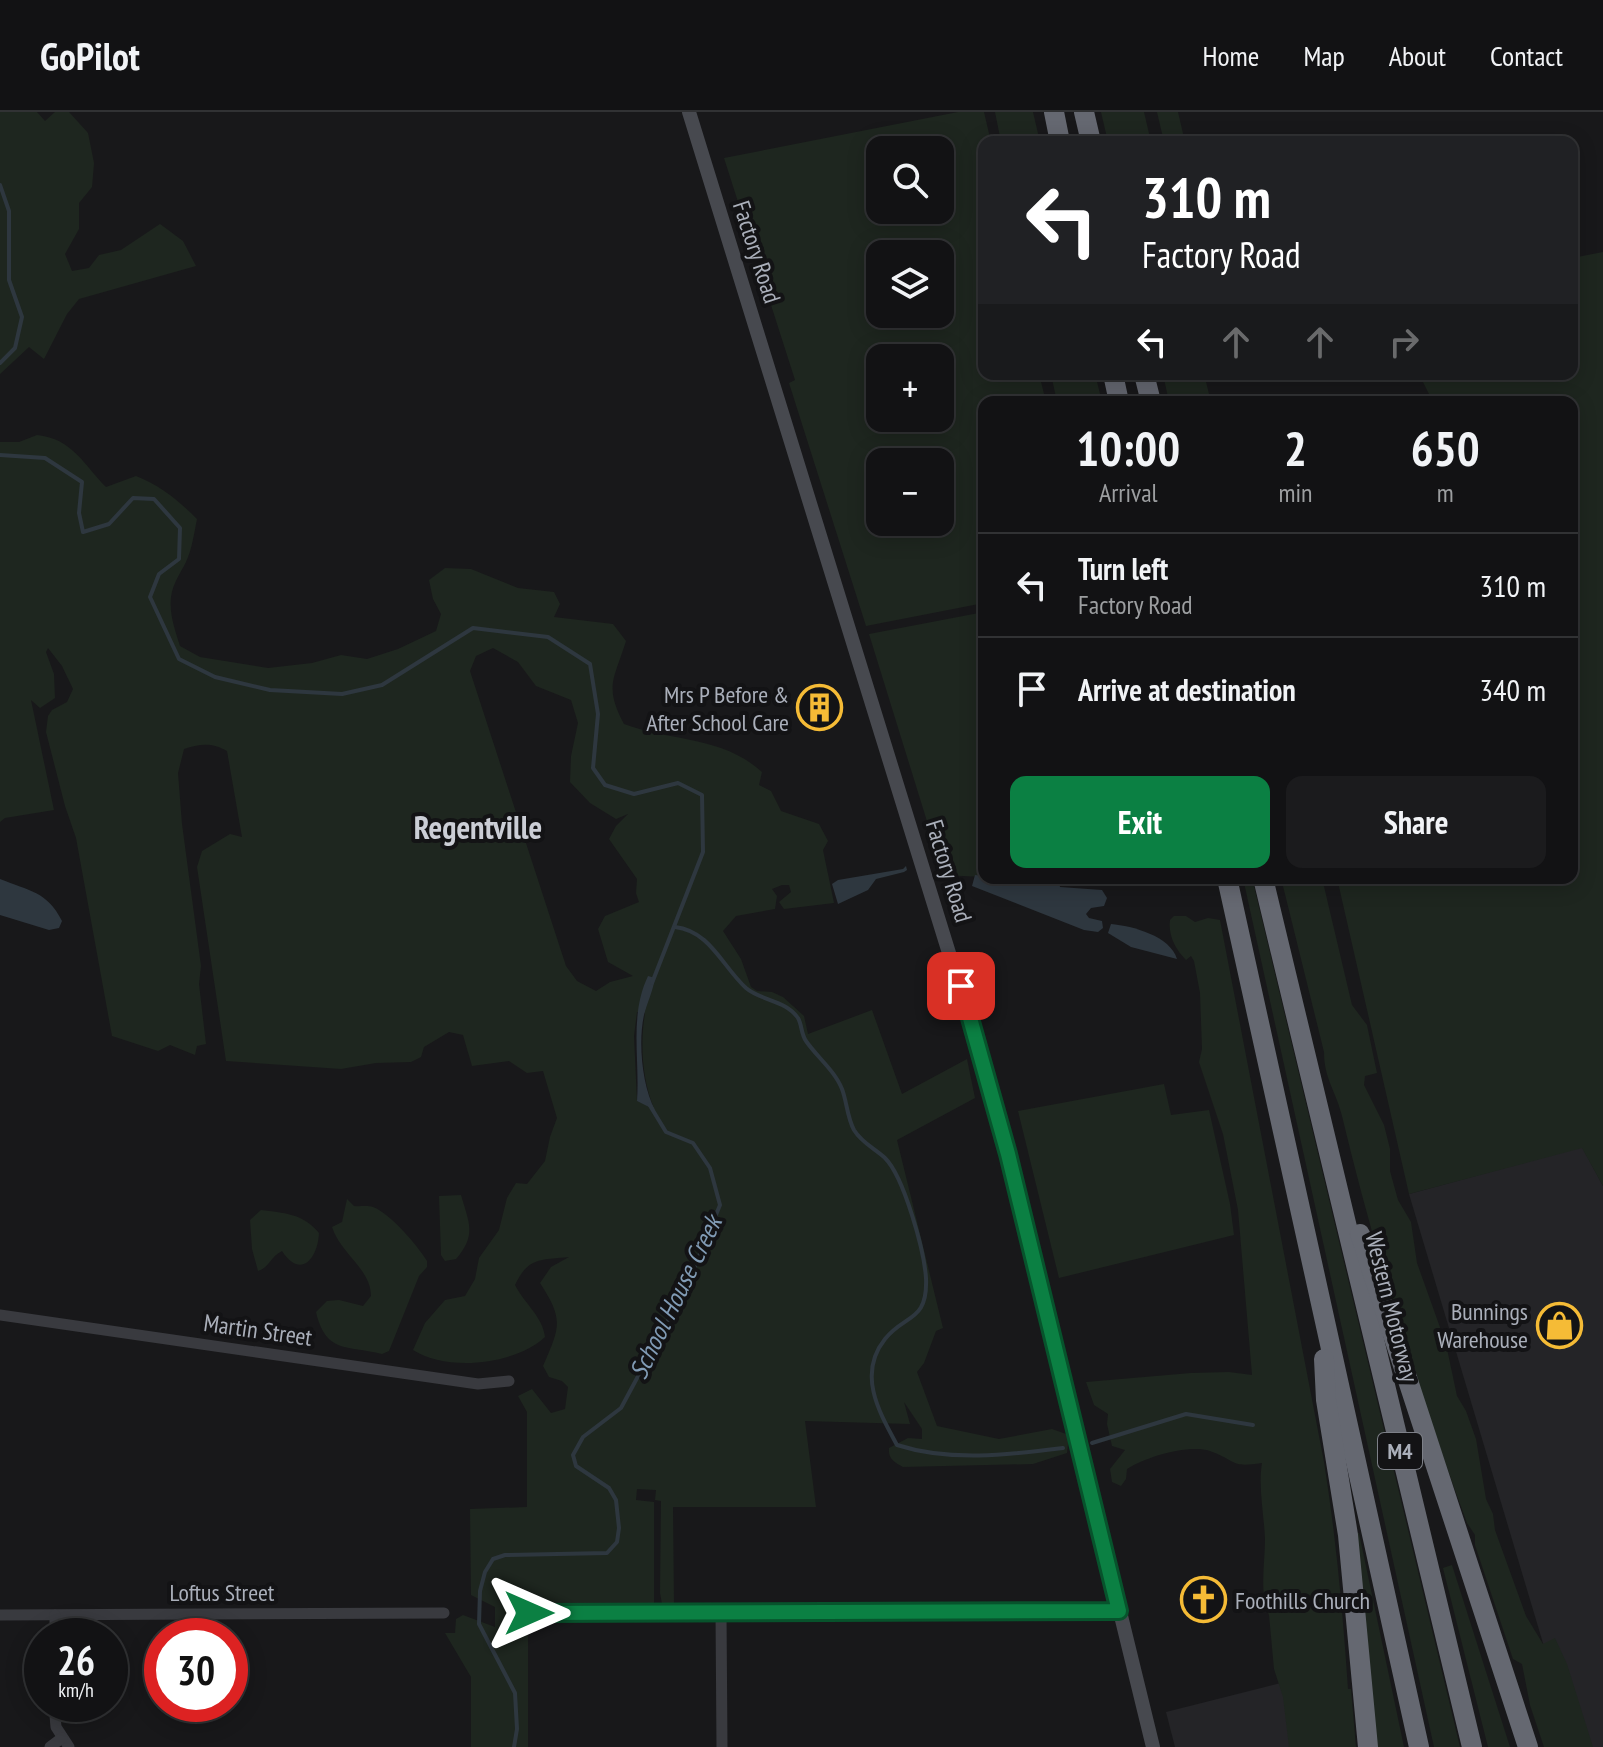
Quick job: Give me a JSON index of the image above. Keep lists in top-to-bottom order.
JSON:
{
  "streets": {
    "highway": ["Western Motorway", "M4"],
    "street": ["Factory Road", "Martin Street", "Loftus Street"]
  },
  "districts": ["Regentville"],
  "water": ["School House Creek"],
  "places": {
    "building": ["Mrs P Before & After School Care"],
    "shop": ["Bunnings Warehouse"],
    "church": ["Foothills Church"]
  },
  "page": {
    "header": "GoPilot",
    "nav": [
      "Home",
      "Map",
      "About",
      "Contact"
    ],
    "map_buttons": ["+", "−"],
    "turn": ["310 m", "Factory Road"],
    "eta": [
      "10:00",
      "Arrival",
      "2",
      "min",
      "650",
      "m"
    ],
    "list": [
      {
        "name": "Turn left",
        "note": "Factory Road",
        "value": "310 m"
      },
      {
        "name": "Arrive at destination",
        "value": "340 m"
      }
    ],
    "buttons": ["Exit", "Share"],
    "speed": "26 km/h",
    "limit": "30"
  }
}
